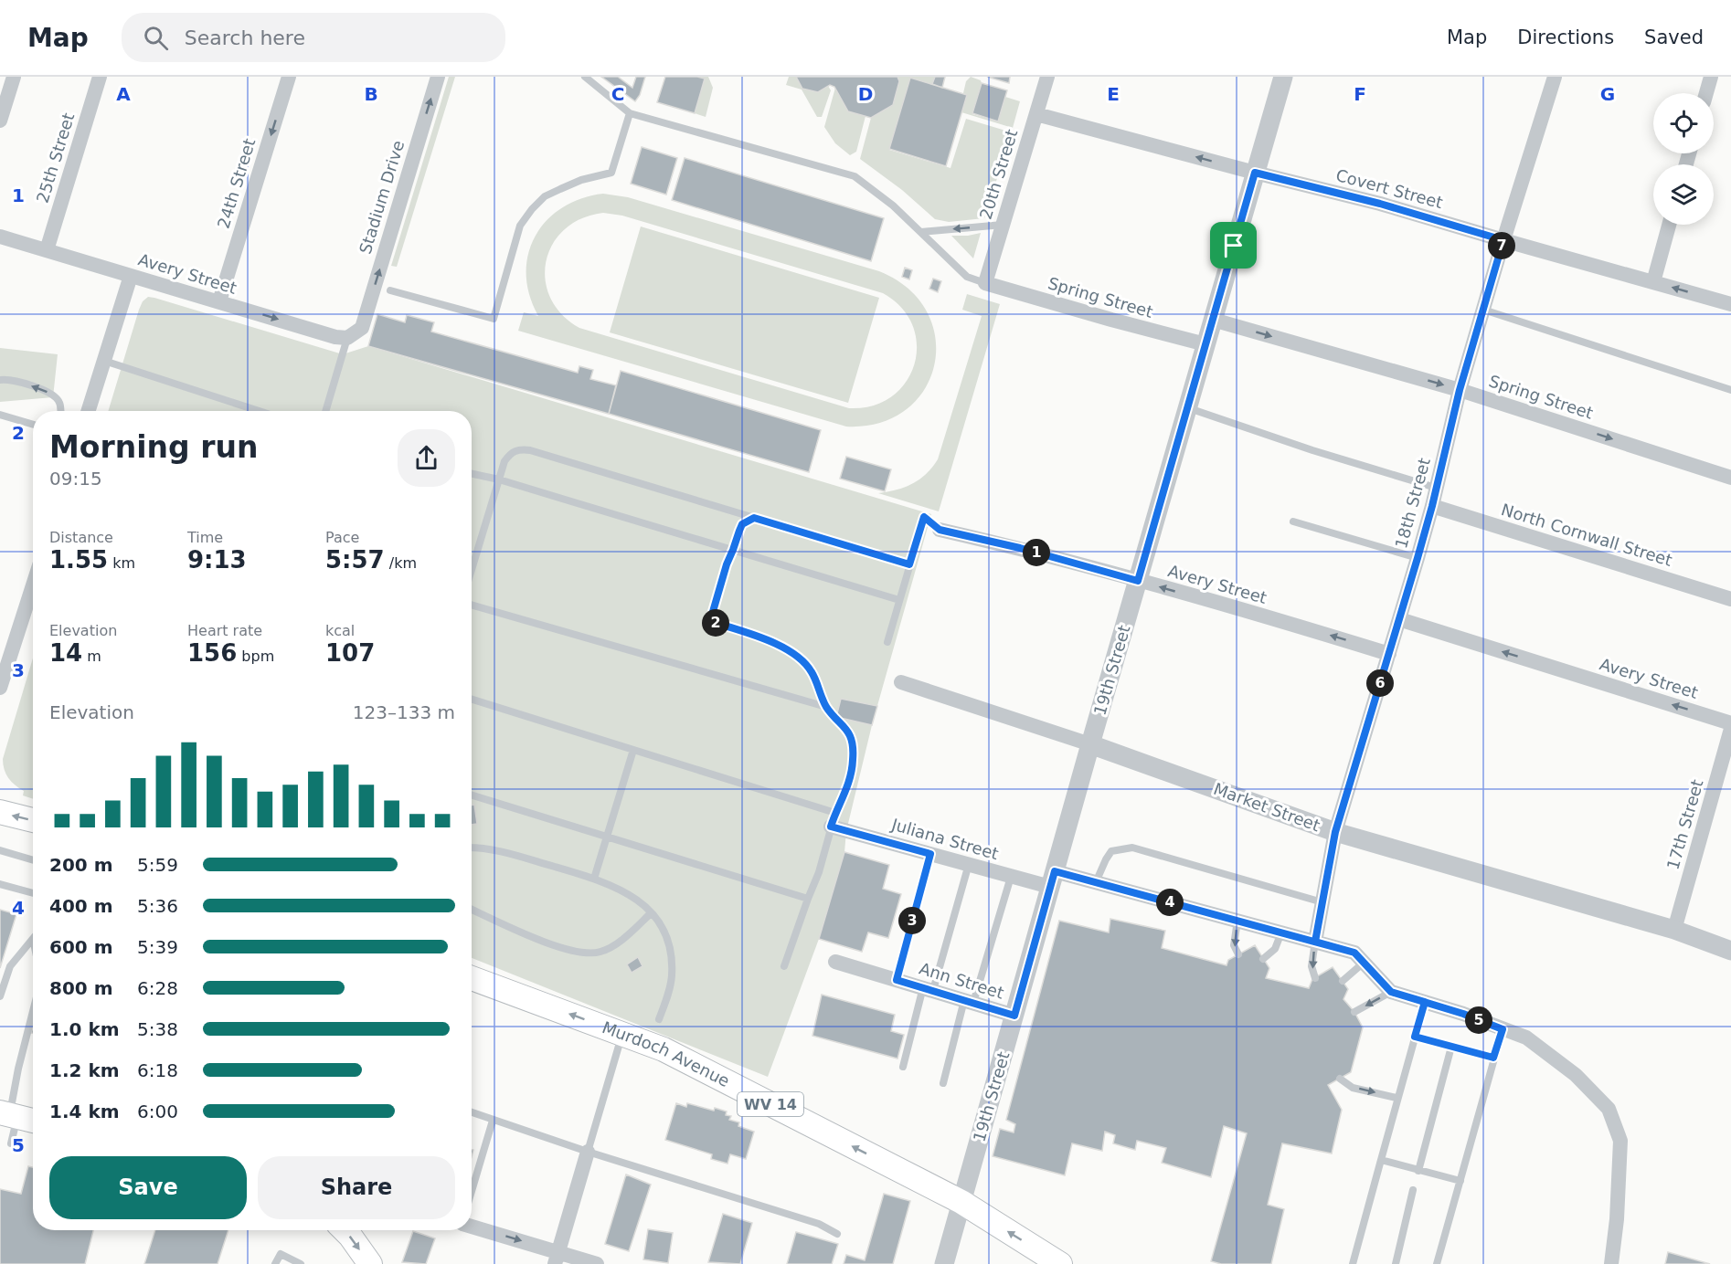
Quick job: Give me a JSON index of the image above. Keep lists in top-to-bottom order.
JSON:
{
  "streets": {
    "main road": ["Murdoch Avenue", "WV 14"],
    "street": [
      "25th Street",
      "20th Street",
      "24th Street",
      "Covert Street",
      "Stadium Drive",
      "Avery Street",
      "Spring Street",
      "18th Street",
      "North Cornwall Street",
      "19th Street",
      "Market Street",
      "17th Street",
      "Juliana Street",
      "Ann Street"
    ]
  },
  "crossings": [
    ["25th Street", "Avery Street"],
    ["20th Street", "Covert Street"],
    ["20th Street", "Spring Street"],
    ["24th Street", "Avery Street"],
    ["Covert Street", "18th Street"],
    ["Covert Street", "19th Street"],
    ["Stadium Drive", "Avery Street"],
    ["Avery Street", "18th Street"],
    ["Avery Street", "19th Street"],
    ["Spring Street", "18th Street"],
    ["Spring Street", "19th Street"],
    ["18th Street", "North Cornwall Street"],
    ["18th Street", "Market Street"],
    ["18th Street", "Juliana Street"],
    ["19th Street", "Market Street"],
    ["19th Street", "Juliana Street"],
    ["19th Street", "Ann Street"],
    ["19th Street", "Murdoch Avenue"],
    ["Market Street", "17th Street"]
  ],
  "one_way": [
    "24th Street",
    "Covert Street",
    "Stadium Drive",
    "Spring Street",
    "Murdoch Avenue"
  ],
  "page": {
    "header": "Map",
    "search": "Search here",
    "nav": ["Map", "Directions", "Saved"],
    "pins": [
      "7",
      "1",
      "2",
      "6",
      "4",
      "3",
      "5"
    ],
    "heading": ["Morning run", "09:15"],
    "stats": [
      ["Distance", "1.55 km"],
      ["Time", "9:13"],
      ["Pace", "5:57 /km"],
      ["Elevation", "14 m"],
      ["Heart rate", "156 bpm"],
      ["kcal", "107"]
    ],
    "chart": ["Elevation", "123–133 m"],
    "list": [
      {
        "name": "200 m",
        "note": "5:59"
      },
      {
        "name": "400 m",
        "note": "5:36"
      },
      {
        "name": "600 m",
        "note": "5:39"
      },
      {
        "name": "800 m",
        "note": "6:28"
      },
      {
        "name": "1.0 km",
        "note": "5:38"
      },
      {
        "name": "1.2 km",
        "note": "6:18"
      },
      {
        "name": "1.4 km",
        "note": "6:00"
      }
    ],
    "buttons": ["Save", "Share"]
  },
  "grid": {
    "columns": [
      "A",
      "B",
      "C",
      "D",
      "E",
      "F",
      "G"
    ],
    "rows": [
      "1",
      "2",
      "3",
      "4",
      "5"
    ]
  }
}
